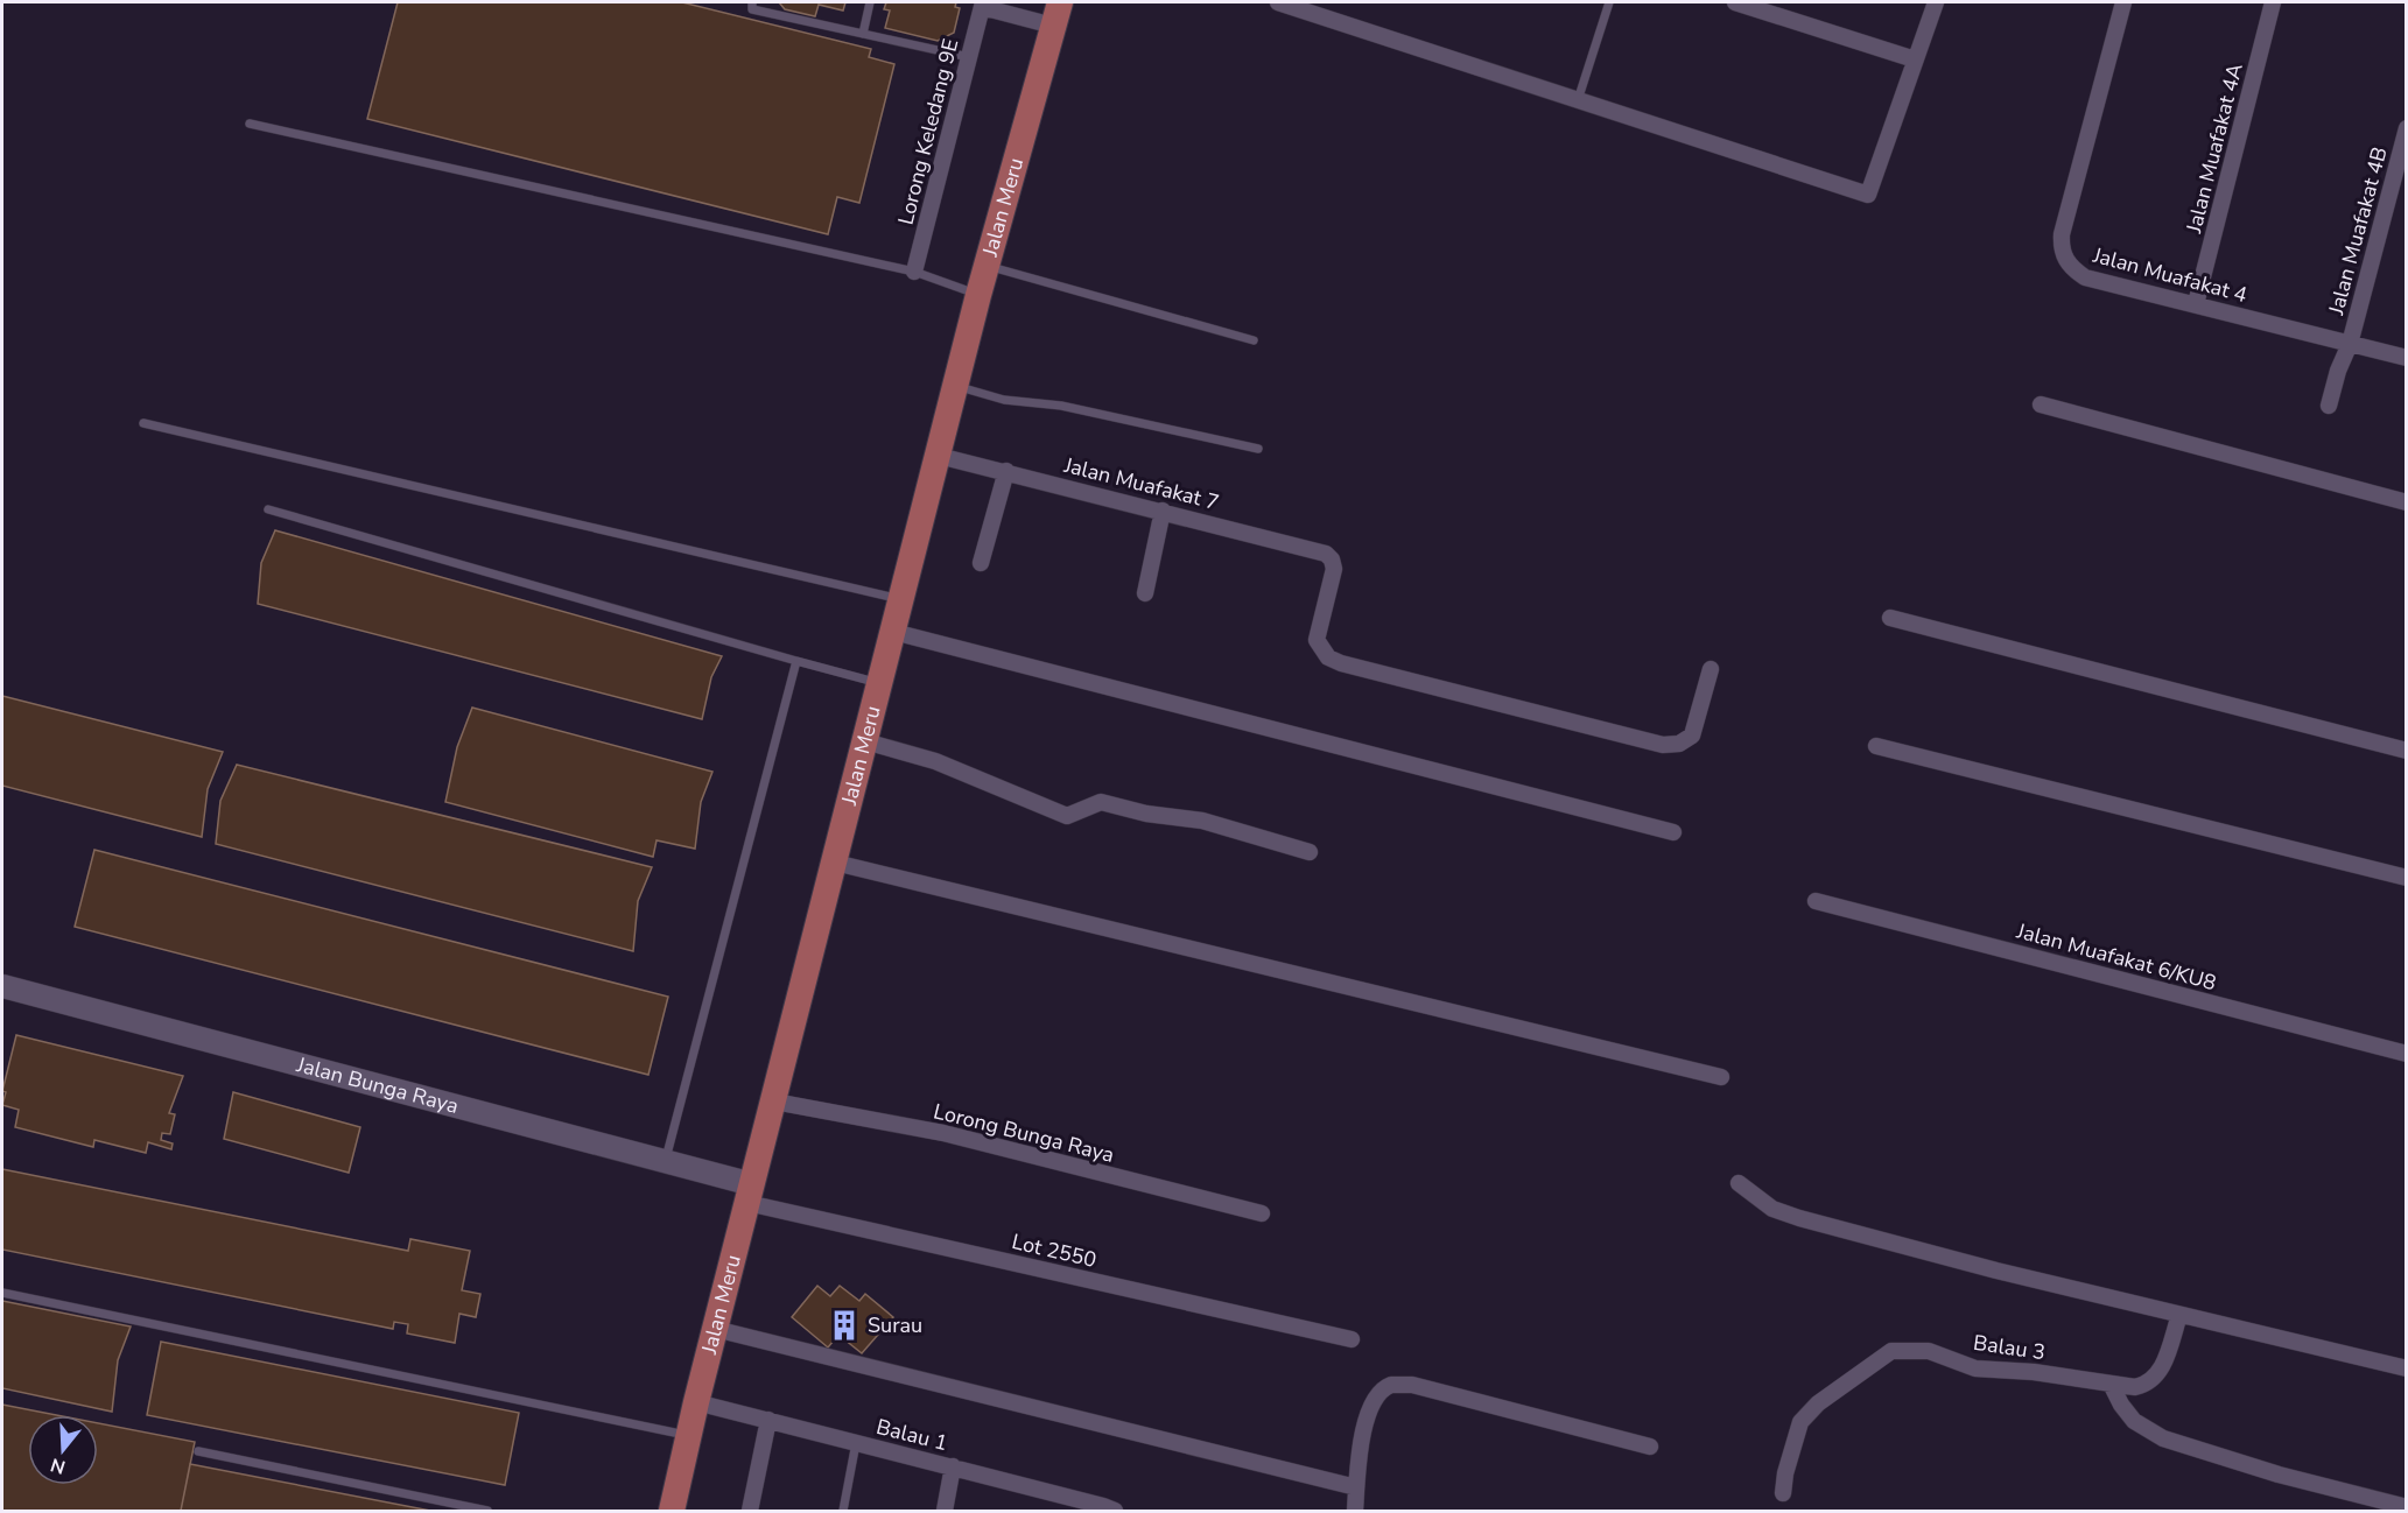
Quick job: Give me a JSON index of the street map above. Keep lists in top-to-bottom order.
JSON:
{
  "streets": {
    "main road": ["Jalan Meru"],
    "street": [
      "Lorong Keledang 9E",
      "Jalan Muafakat 4A",
      "Jalan Muafakat 4B",
      "Jalan Muafakat 4",
      "Jalan Muafakat 7",
      "Jalan Muafakat 6/KU8",
      "Jalan Bunga Raya",
      "Lorong Bunga Raya",
      "Lot 2550",
      "Balau 3",
      "Balau 1"
    ]
  },
  "crossings": [
    ["Jalan Muafakat 4A", "Jalan Muafakat 4"],
    ["Jalan Meru", "Jalan Muafakat 7"],
    ["Jalan Meru", "Jalan Bunga Raya"],
    ["Jalan Meru", "Lorong Bunga Raya"],
    ["Jalan Meru", "Lot 2550"],
    ["Jalan Meru", "Balau 1"],
    ["Jalan Muafakat 4B", "Jalan Muafakat 4"],
    ["Jalan Bunga Raya", "Lot 2550"]
  ],
  "places": {
    "building": ["Surau"]
  },
  "north": "bottom"
}
